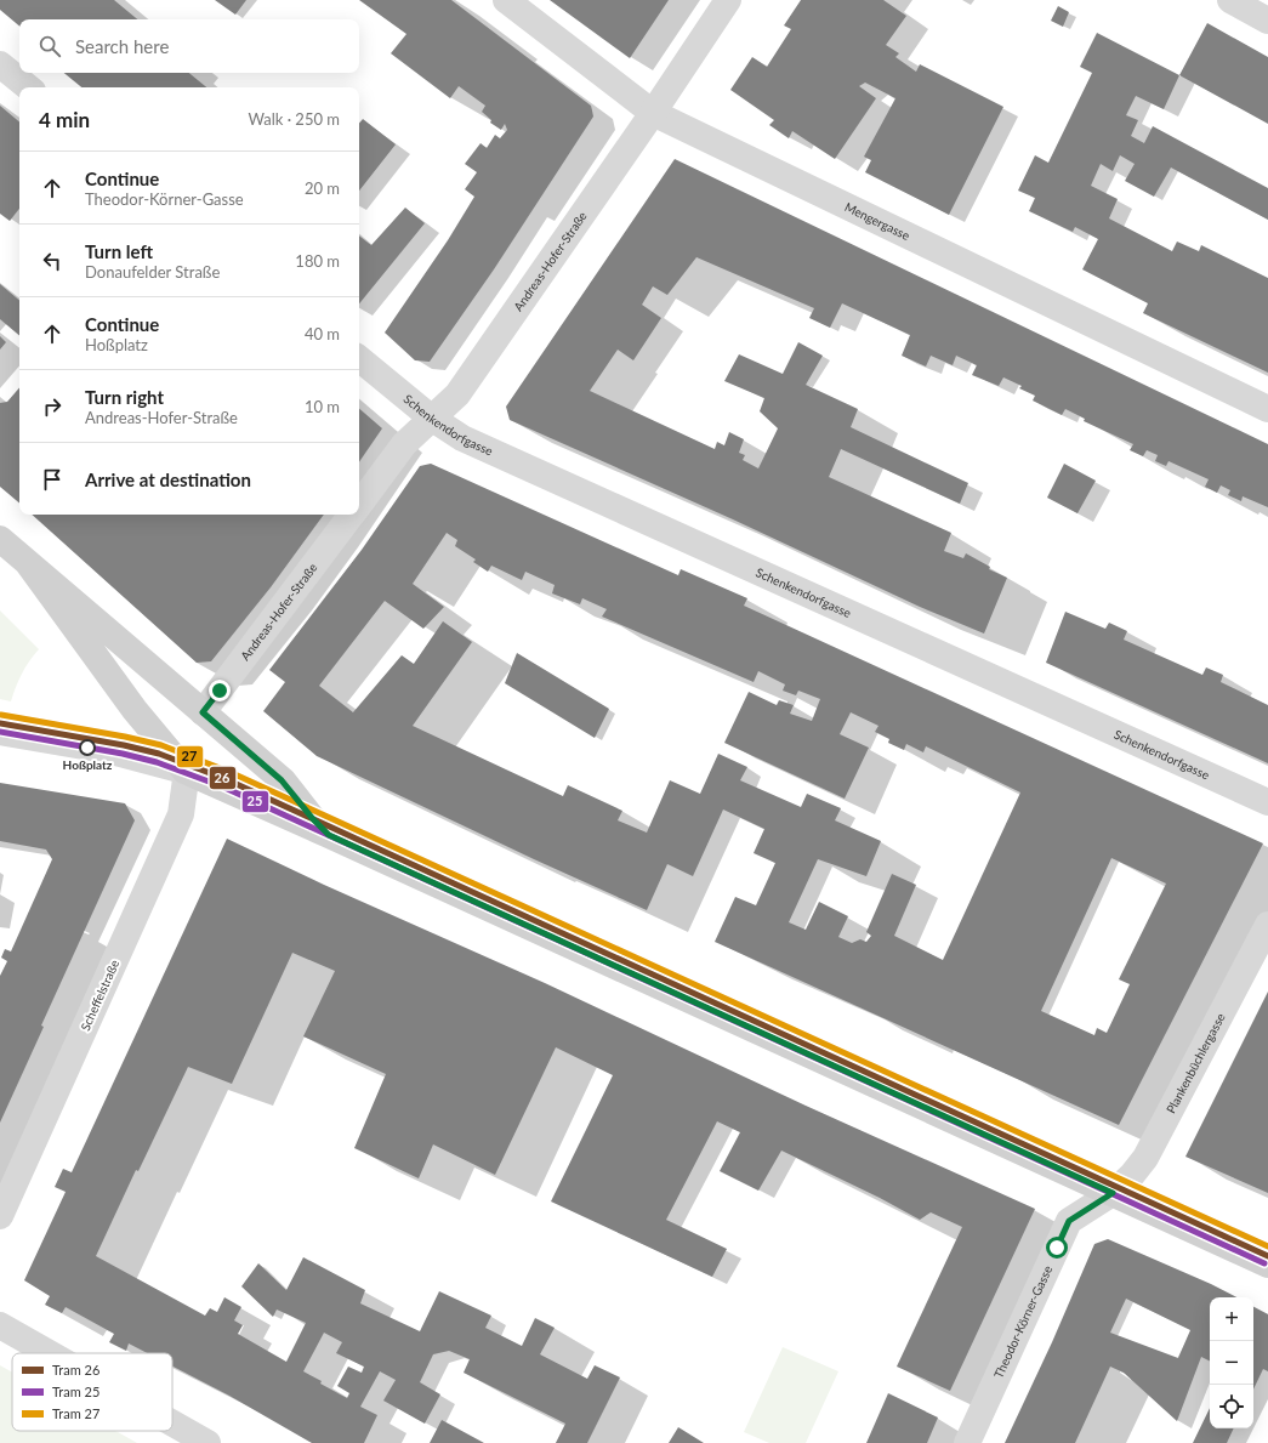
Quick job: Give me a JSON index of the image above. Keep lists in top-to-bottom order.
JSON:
{
  "streets": {
    "street": [
      "Mengergasse",
      "Andreas-Hofer-Straße",
      "Schenkendorfgasse",
      "Scheffelstraße",
      "Plankenbüchlergasse",
      "Theodor-Körner-Gasse"
    ]
  },
  "crossings": [
    ["Mengergasse", "Andreas-Hofer-Straße"],
    ["Andreas-Hofer-Straße", "Schenkendorfgasse"],
    ["Plankenbüchlergasse", "Theodor-Körner-Gasse"]
  ],
  "places": ["Hoßplatz"],
  "lines": ["tram line 27", "tram line 26", "tram line 25"],
  "legend": ["Tram 26", "Tram 25", "Tram 27"],
  "page": {
    "search": "Search here",
    "heading": ["4 min", "Walk · 250 m"],
    "list": [
      ["Continue", "Theodor-Körner-Gasse", "20 m"],
      ["Turn left", "Donaufelder Straße", "180 m"],
      ["Continue", "Hoßplatz", "40 m"],
      ["Turn right", "Andreas-Hofer-Straße", "10 m"],
      "Arrive at destination"
    ],
    "map_buttons": ["+", "−"]
  }
}
